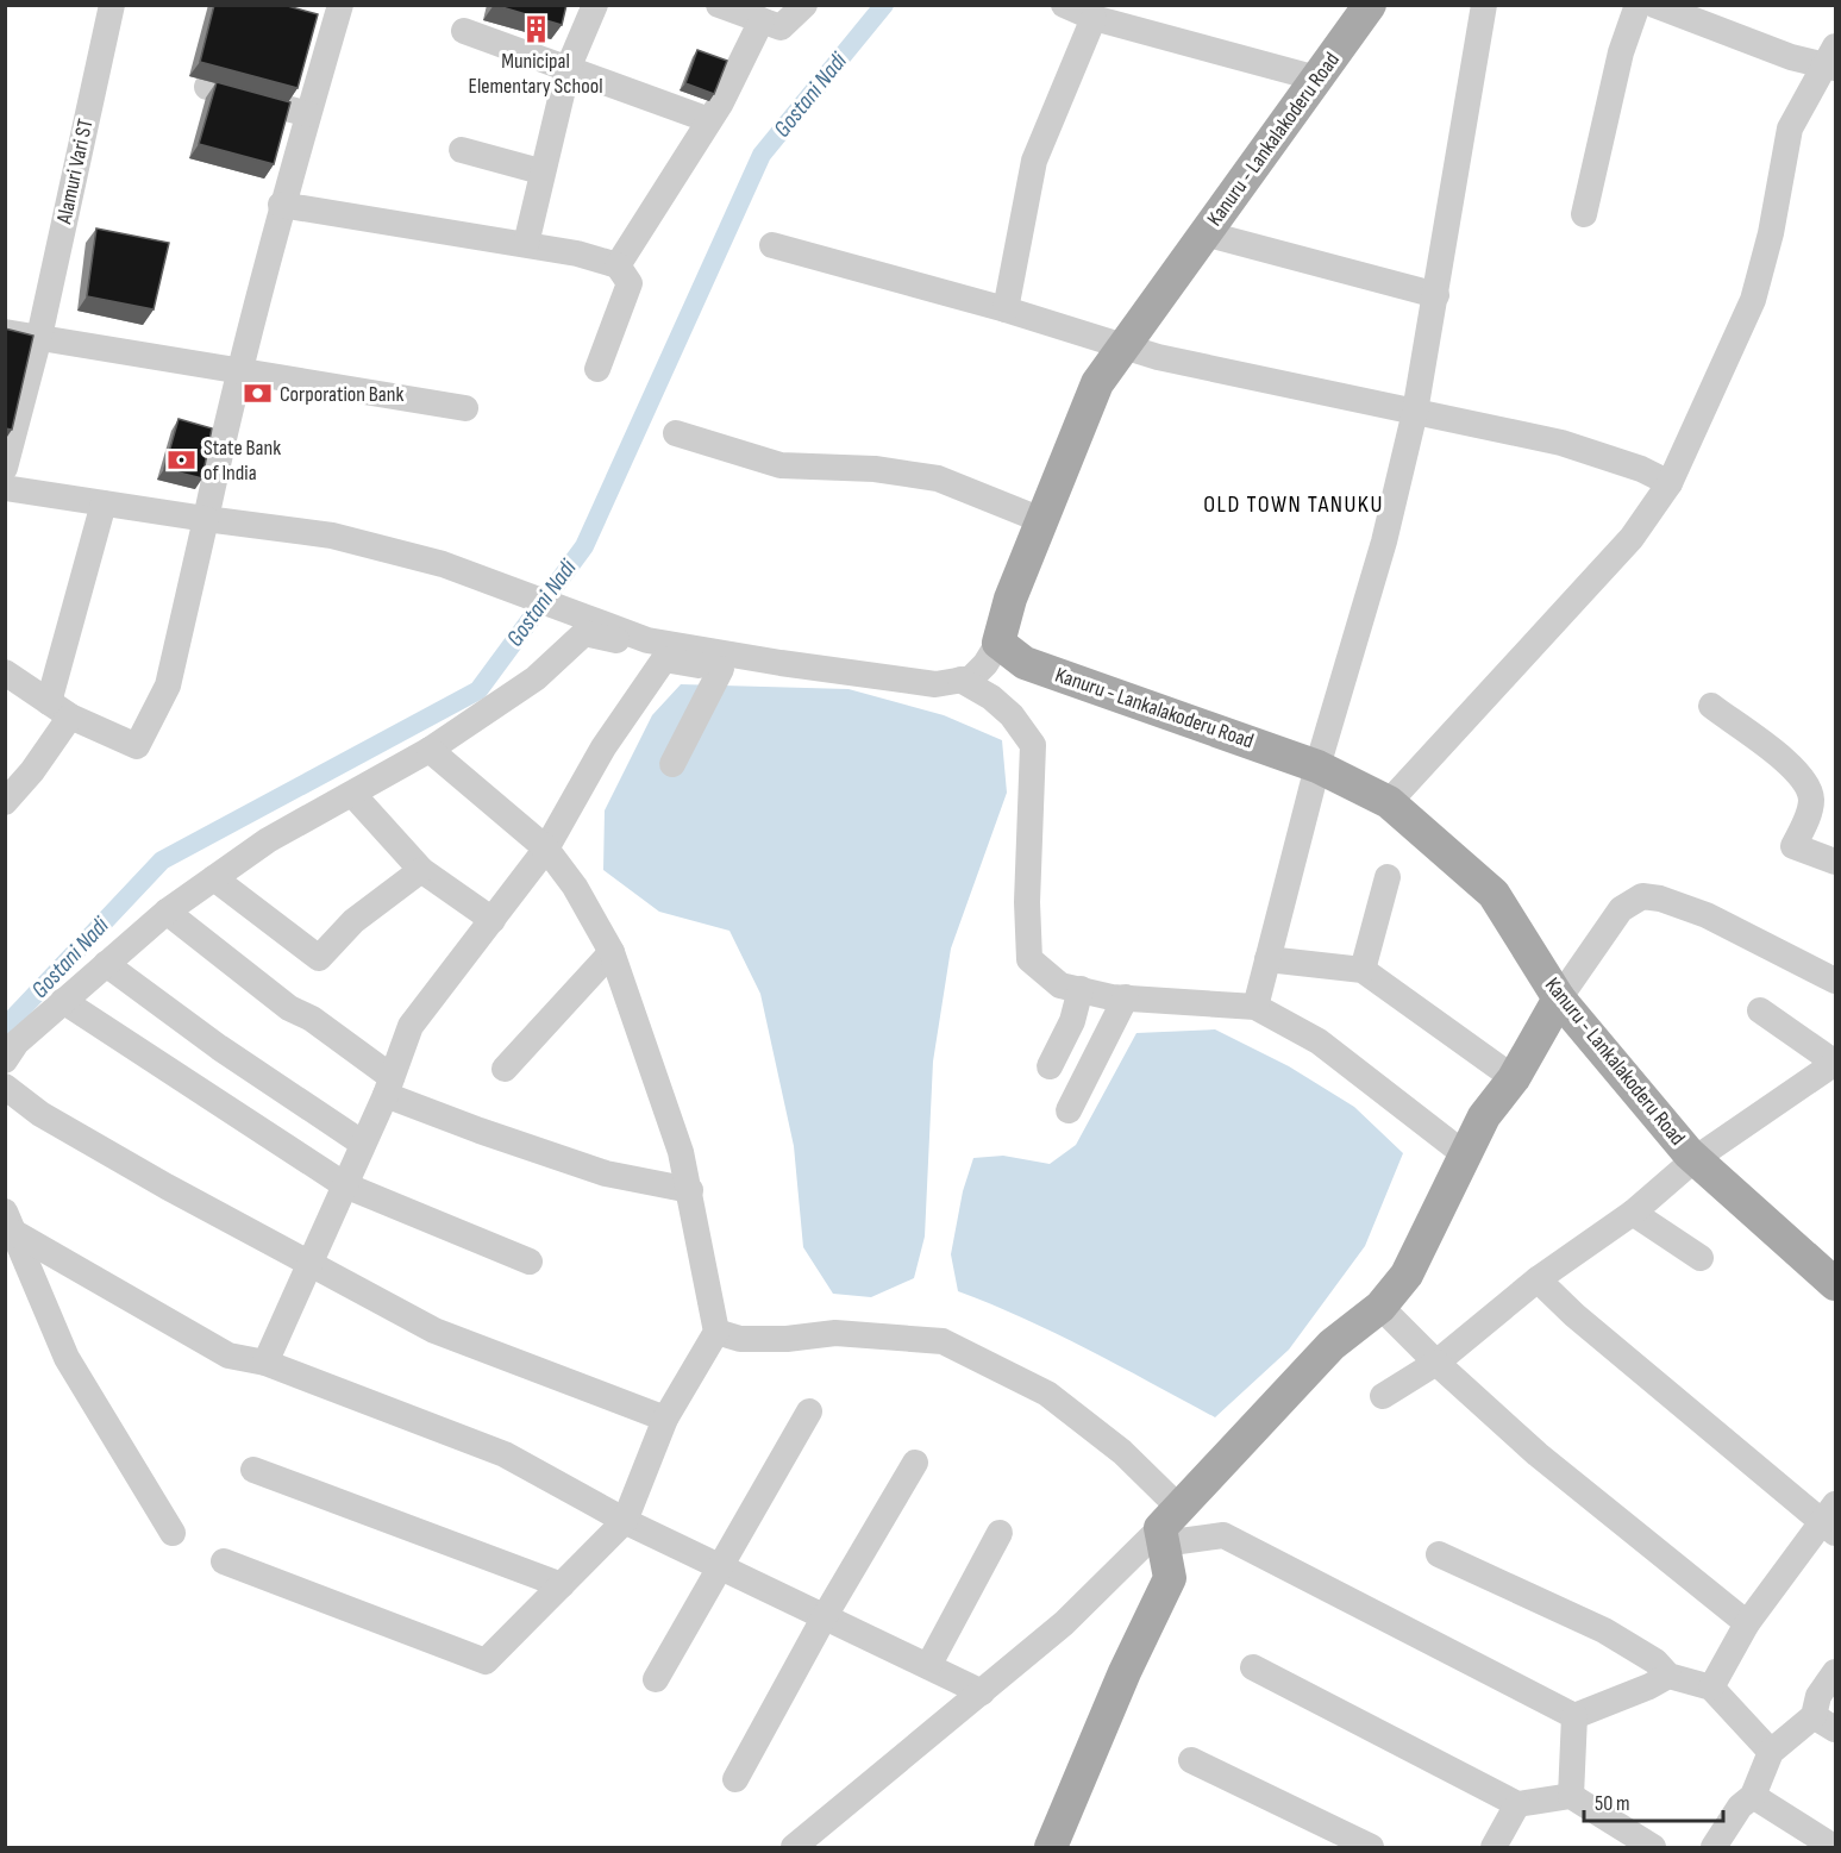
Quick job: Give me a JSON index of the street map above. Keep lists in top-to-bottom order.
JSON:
{
  "streets": {
    "main road": ["Kanuru - Lankalakoderu Road"],
    "street": ["Alamuri Vari ST"]
  },
  "districts": ["OLD TOWN TANUKU"],
  "water": ["Gostani Nadi"],
  "places": {
    "building": ["Municipal Elementary School"],
    "bank": ["Corporation Bank", "State Bank of India"]
  },
  "scale_bar": "50 m"
}
